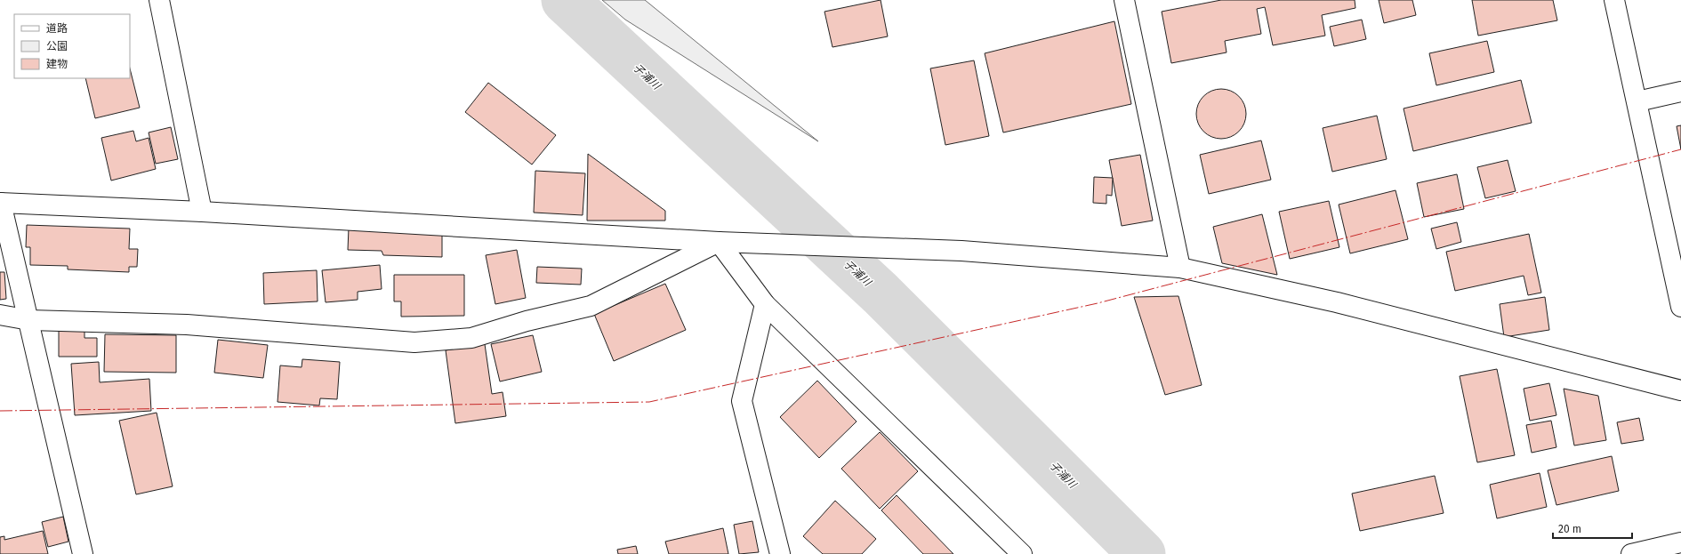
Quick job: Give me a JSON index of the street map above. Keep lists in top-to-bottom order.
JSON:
{
  "water": ["子浦川"],
  "legend": ["道路", "公園", "建物"],
  "scale_bar": "20 m"
}
